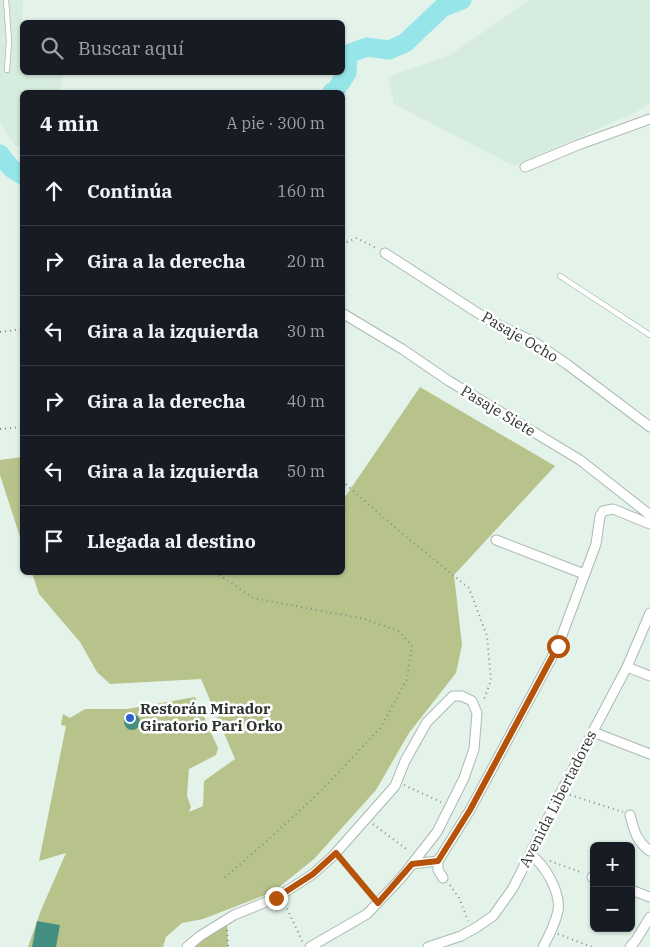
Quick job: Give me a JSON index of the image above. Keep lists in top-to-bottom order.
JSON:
{
  "streets": {
    "street": ["Pasaje Ocho", "Pasaje Siete", "Avenida Libertadores"]
  },
  "places": ["Restorán Mirador Giratorio Pari Orko"],
  "page": {
    "search": "Buscar aquí",
    "heading": ["4 min", "A pie · 300 m"],
    "list": [
      ["Continúa", "160 m"],
      ["Gira a la derecha", "20 m"],
      ["Gira a la izquierda", "30 m"],
      ["Gira a la derecha", "40 m"],
      ["Gira a la izquierda", "50 m"],
      "Llegada al destino"
    ],
    "map_buttons": ["+", "−"]
  }
}
